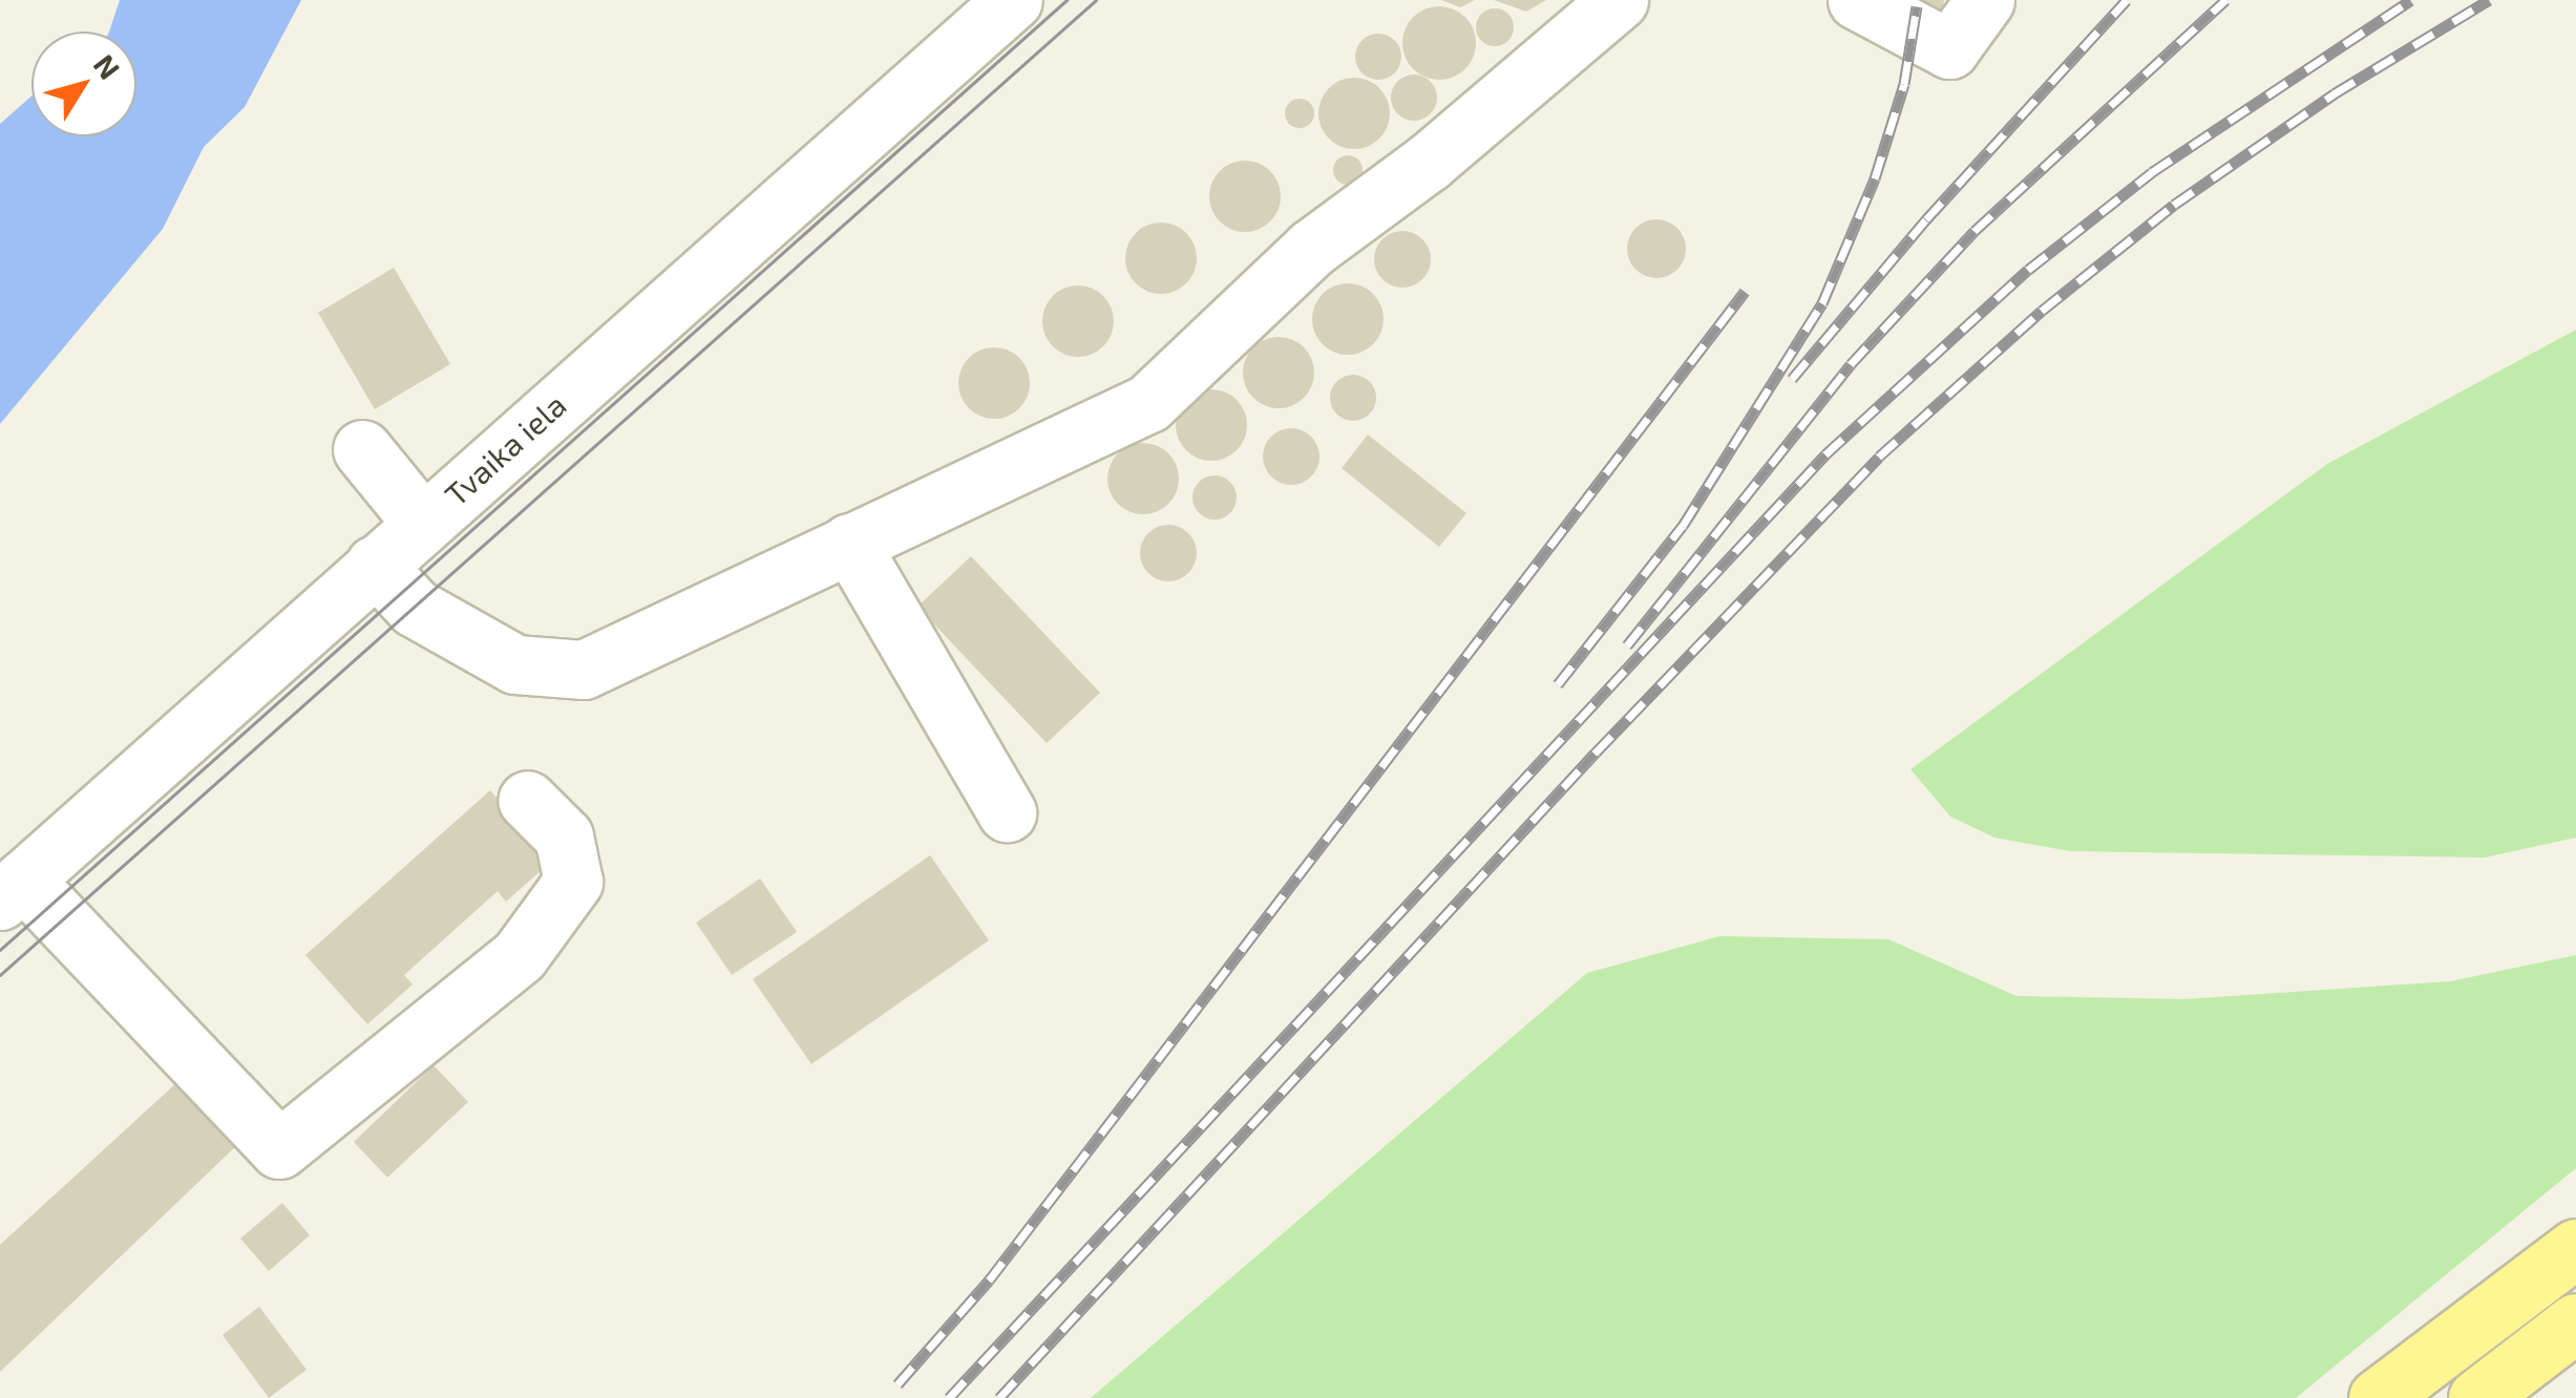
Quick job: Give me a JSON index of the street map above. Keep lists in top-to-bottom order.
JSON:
{
  "streets": {
    "street": ["Tvaika iela"]
  },
  "north": "top right"
}
